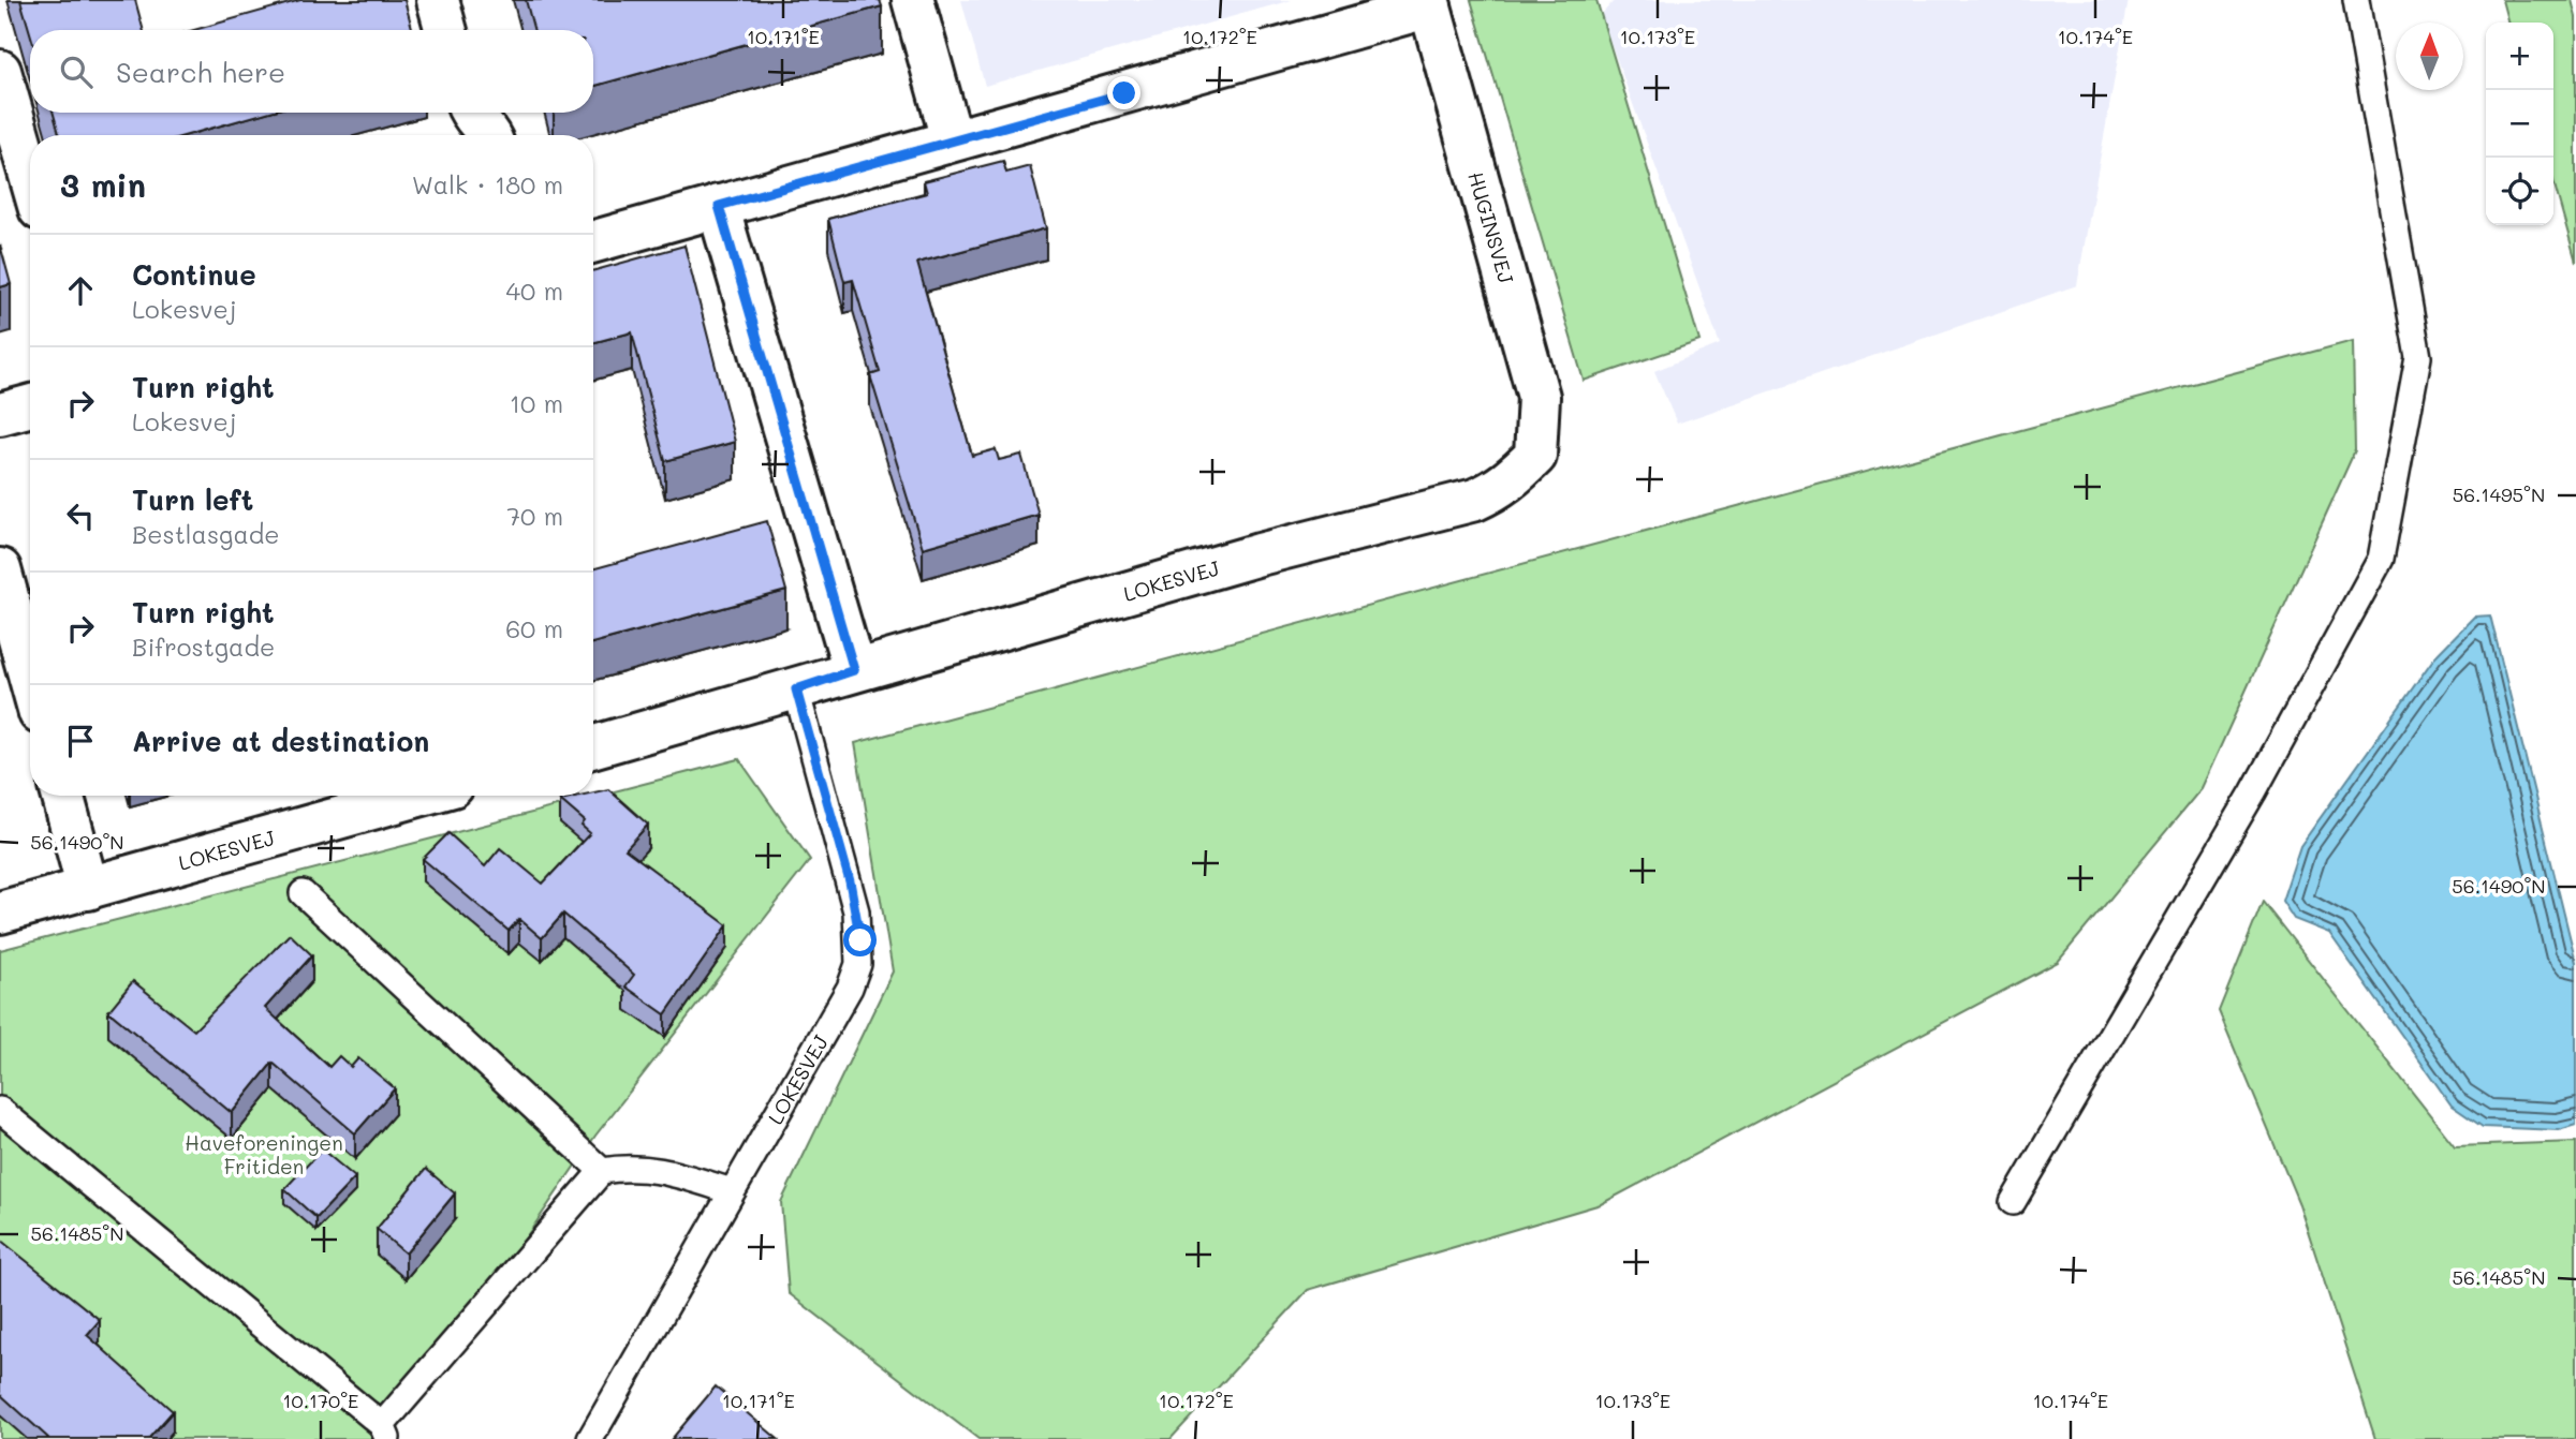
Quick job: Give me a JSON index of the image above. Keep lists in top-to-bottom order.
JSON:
{
  "streets": {
    "street": ["HUGINSVEJ", "LOKESVEJ"]
  },
  "crossings": [
    ["HUGINSVEJ", "LOKESVEJ"]
  ],
  "parks": ["Haveforeningen Fritiden"],
  "north": "top",
  "page": {
    "map_buttons": ["+", "−"],
    "search": "Search here",
    "heading": ["3 min", "Walk · 180 m"],
    "list": [
      ["Continue", "Lokesvej", "40 m"],
      ["Turn right", "Lokesvej", "10 m"],
      ["Turn left", "Bestlasgade", "70 m"],
      ["Turn right", "Bifrostgade", "60 m"],
      "Arrive at destination"
    ]
  },
  "coordinates": [
    "10.171°E",
    "10.172°E",
    "10.173°E",
    "10.174°E",
    "56.1495°N",
    "56.1490°N",
    "56.1485°N",
    "10.170°E"
  ]
}
